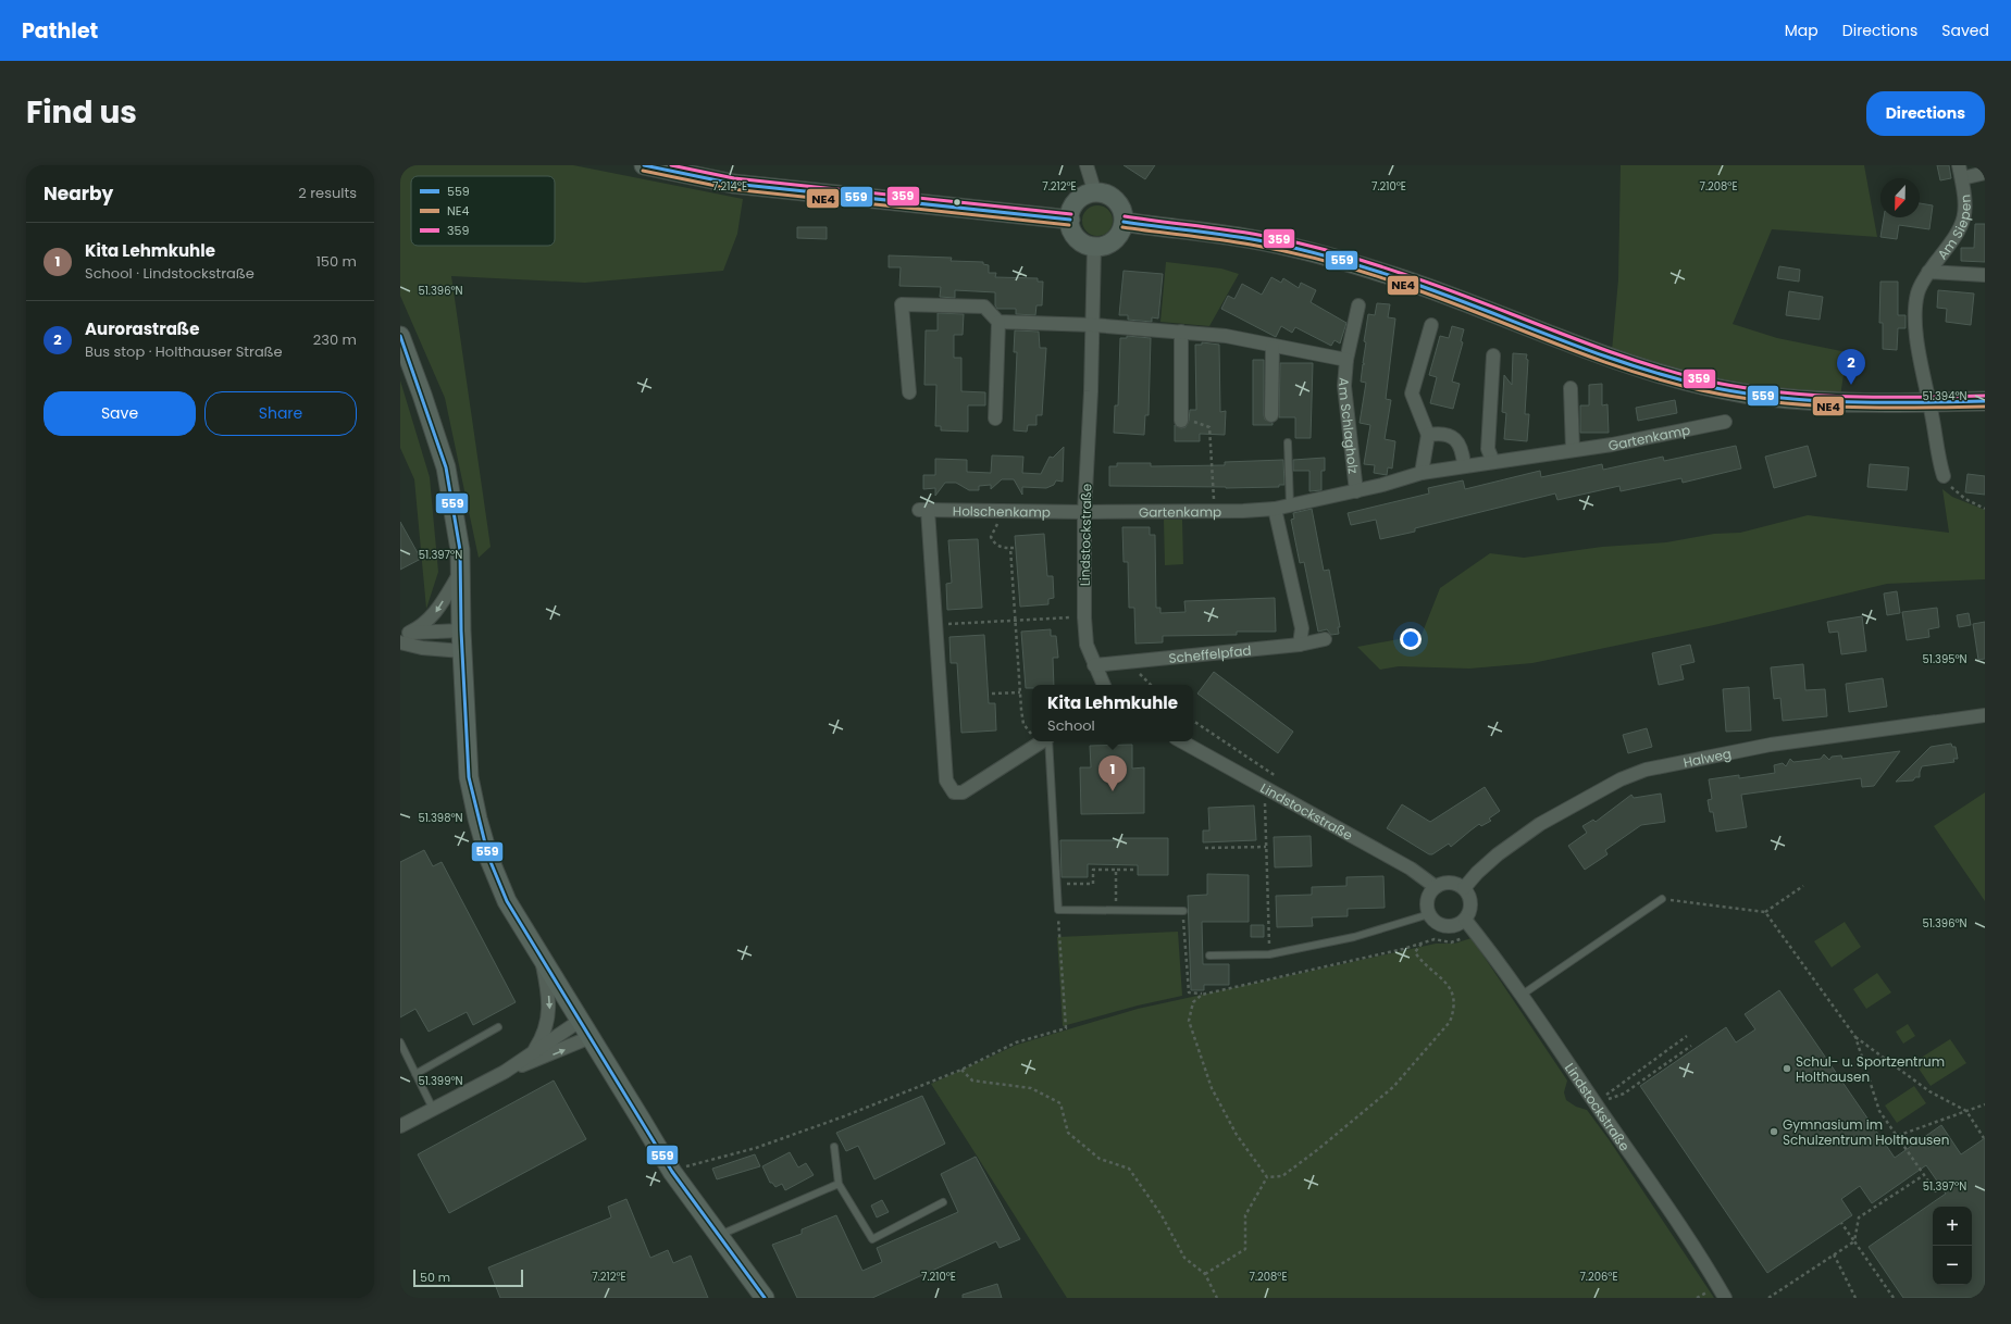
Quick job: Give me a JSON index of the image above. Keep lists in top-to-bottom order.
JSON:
{
  "streets": {
    "street": [
      "Am Siepen",
      "Am Schlagholz",
      "Gartenkamp",
      "Holschenkamp",
      "Lindstockstraße",
      "Scheffelpfad",
      "Halweg"
    ]
  },
  "crossings": [
    ["Am Schlagholz", "Gartenkamp"],
    ["Am Schlagholz", "Lindstockstraße"],
    ["Gartenkamp", "Holschenkamp"],
    ["Gartenkamp", "Lindstockstraße"],
    ["Holschenkamp", "Lindstockstraße"],
    ["Lindstockstraße", "Scheffelpfad"],
    ["Lindstockstraße", "Halweg"]
  ],
  "places": ["Schul- u. Sportzentrum Holthausen", "Gymnasium im Schulzentrum Holthausen"],
  "lines": ["transit line 559", "transit line 359", "transit line NE4"],
  "legend": ["559", "NE4", "359"],
  "scale_bar": "50 m",
  "north": "bottom",
  "page": {
    "header": "Pathlet",
    "nav": ["Map", "Directions", "Saved"],
    "title": "Find us",
    "buttons": [
      "Directions",
      ["Save", "Share"]
    ],
    "heading": ["Nearby", "2 results"],
    "list": [
      {
        "mark": "1",
        "name": "Kita Lehmkuhle",
        "note": "School · Lindstockstraße",
        "value": "150 m"
      },
      {
        "mark": "2",
        "name": "Aurorastraße",
        "note": "Bus stop · Holthauser Straße",
        "value": "230 m"
      }
    ],
    "pins": ["2", "1"],
    "popup": ["Kita Lehmkuhle", "School"],
    "map_buttons": ["+", "−"],
    "scale": "50 m"
  },
  "coordinates": [
    "7.214°E",
    "7.212°E",
    "7.210°E",
    "7.208°E",
    "51.396°N",
    "51.394°N",
    "51.397°N",
    "51.395°N",
    "51.398°N",
    "51.399°N",
    "7.206°E"
  ]
}
